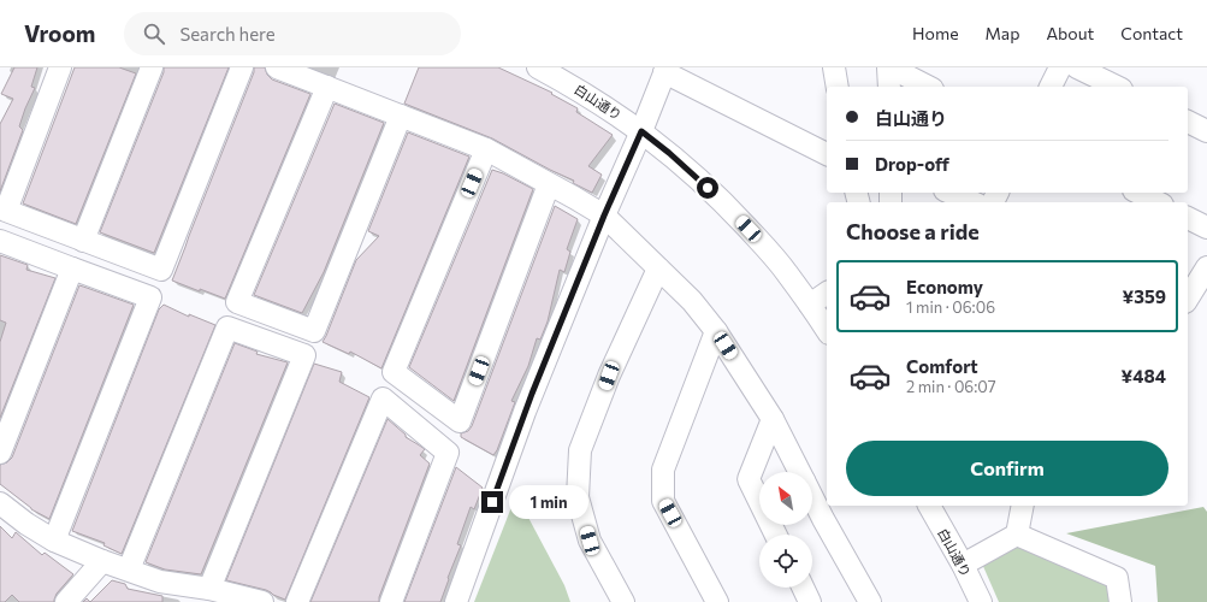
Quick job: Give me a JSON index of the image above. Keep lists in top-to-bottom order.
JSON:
{
  "streets": {
    "street": ["白山通り"]
  },
  "north": "top left",
  "page": {
    "header": "Vroom",
    "search": "Search here",
    "nav": [
      "Home",
      "Map",
      "About",
      "Contact"
    ],
    "banner": ["白山通り", "Drop-off"],
    "heading": "Choose a ride",
    "list": [
      {
        "name": "Economy",
        "note": "1 min · 06:06",
        "value": "¥359"
      },
      {
        "name": "Comfort",
        "note": "2 min · 06:07",
        "value": "¥484"
      }
    ],
    "buttons": "Confirm",
    "bubble": "1 min"
  }
}
